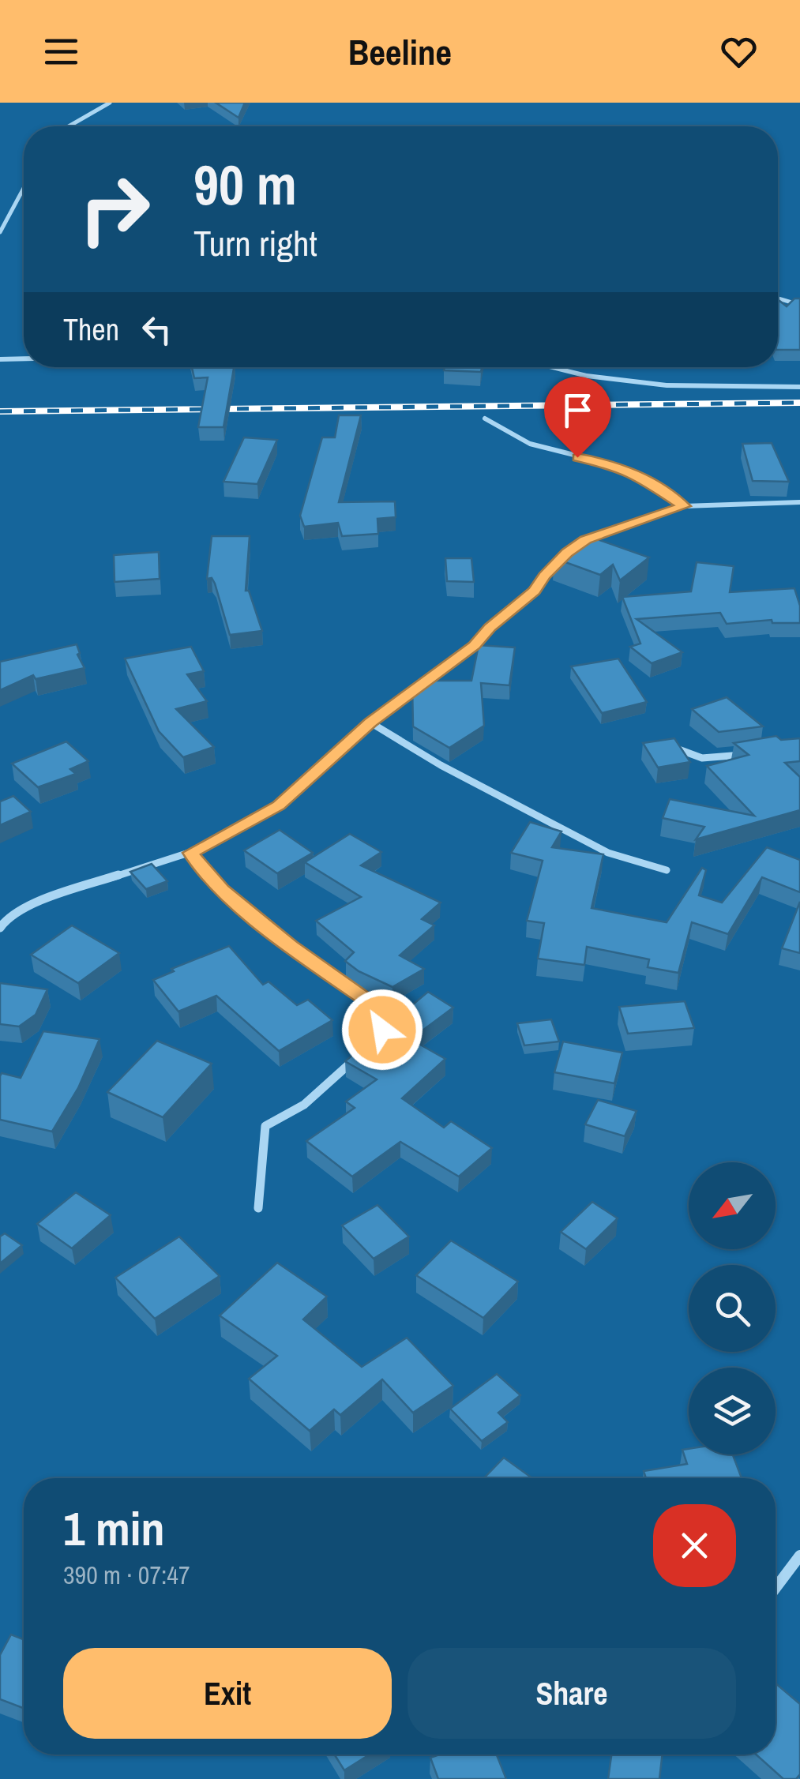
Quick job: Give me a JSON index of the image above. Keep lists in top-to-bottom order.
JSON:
{
  "north": "bottom left",
  "page": {
    "header": "Beeline",
    "turn": ["90 m", "Turn right"],
    "then": "Then",
    "heading": ["1 min", "390 m · 07:47"],
    "buttons": ["Exit", "Share"]
  }
}
